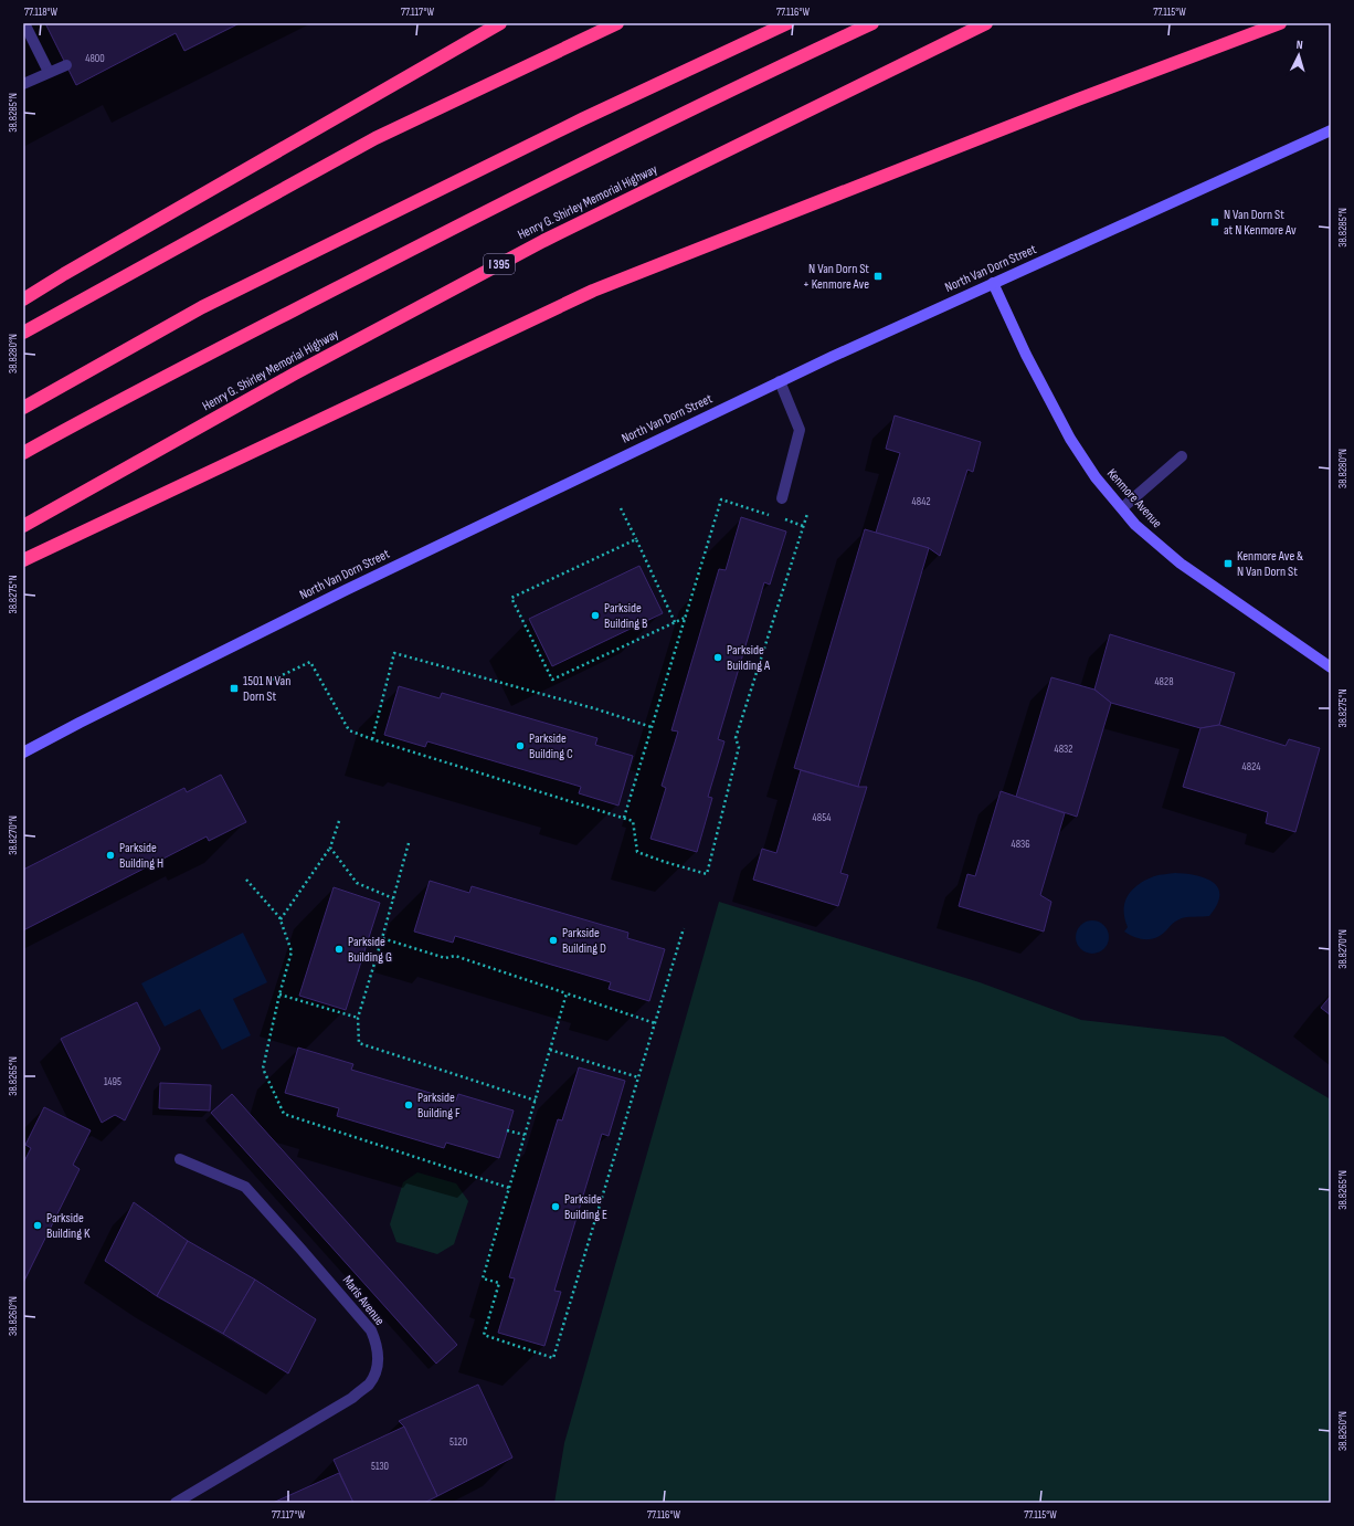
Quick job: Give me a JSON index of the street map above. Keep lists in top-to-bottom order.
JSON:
{
  "streets": {
    "highway": ["Henry G. Shirley Memorial Highway", "I 395"],
    "main road": ["North Van Dorn Street", "Kenmore Avenue"],
    "street": ["Maris Avenue"]
  },
  "crossings": [
    ["North Van Dorn Street", "Kenmore Avenue"]
  ],
  "places": {
    "transit": [
      "N Van Dorn St at N Kenmore Av",
      "N Van Dorn St + Kenmore Ave",
      "Kenmore Ave & N Van Dorn St",
      "1501 N Van Dorn St"
    ],
    "other": [
      "Parkside Building B",
      "Parkside Building A",
      "Parkside Building C",
      "Parkside Building H",
      "Parkside Building D",
      "Parkside Building G",
      "Parkside Building F",
      "Parkside Building E",
      "Parkside Building K"
    ]
  },
  "house_numbers": [
    "4800",
    "4842",
    "4828",
    "4832",
    "4824",
    "4854",
    "4836",
    "1495",
    "5120",
    "5130"
  ],
  "north": "top",
  "coordinates": [
    "77.118°W",
    "77.117°W",
    "77.116°W",
    "77.115°W",
    "38.8285°N",
    "38.8280°N",
    "38.8275°N",
    "38.8270°N",
    "38.8265°N",
    "38.8260°N"
  ]
}
